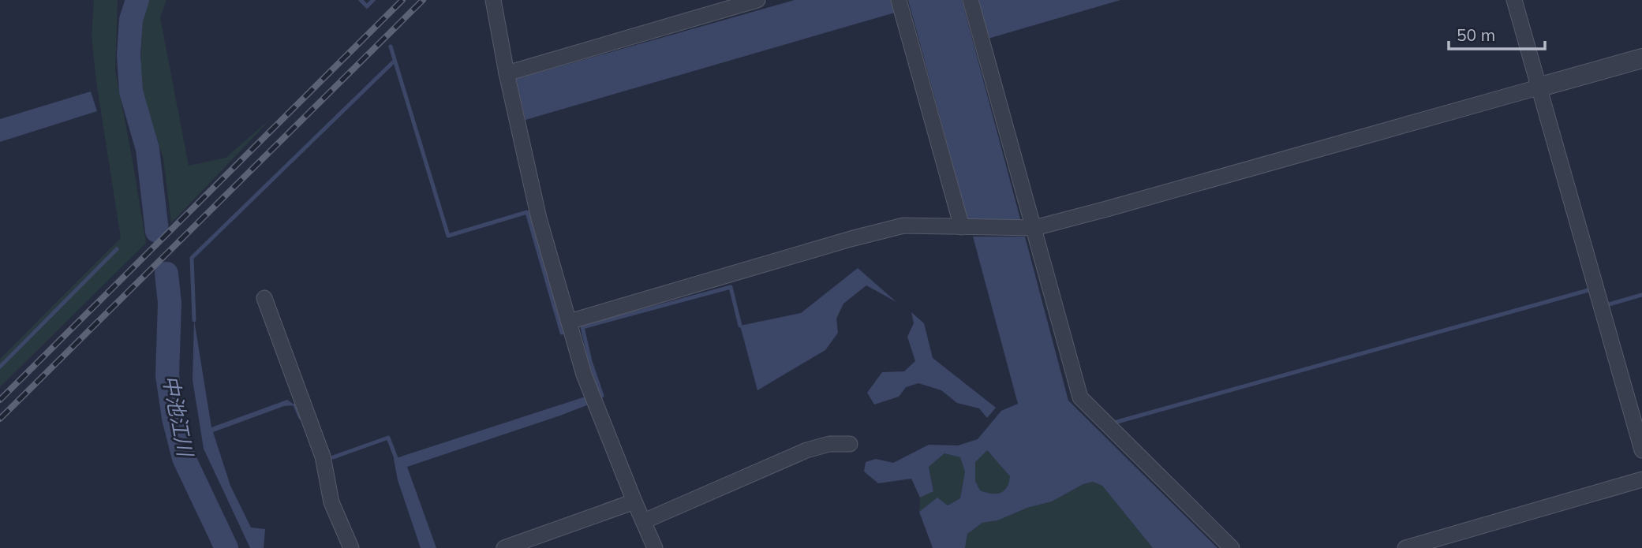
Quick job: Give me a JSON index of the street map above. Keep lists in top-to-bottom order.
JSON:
{
  "water": ["中池江川"],
  "scale_bar": "50 m"
}
